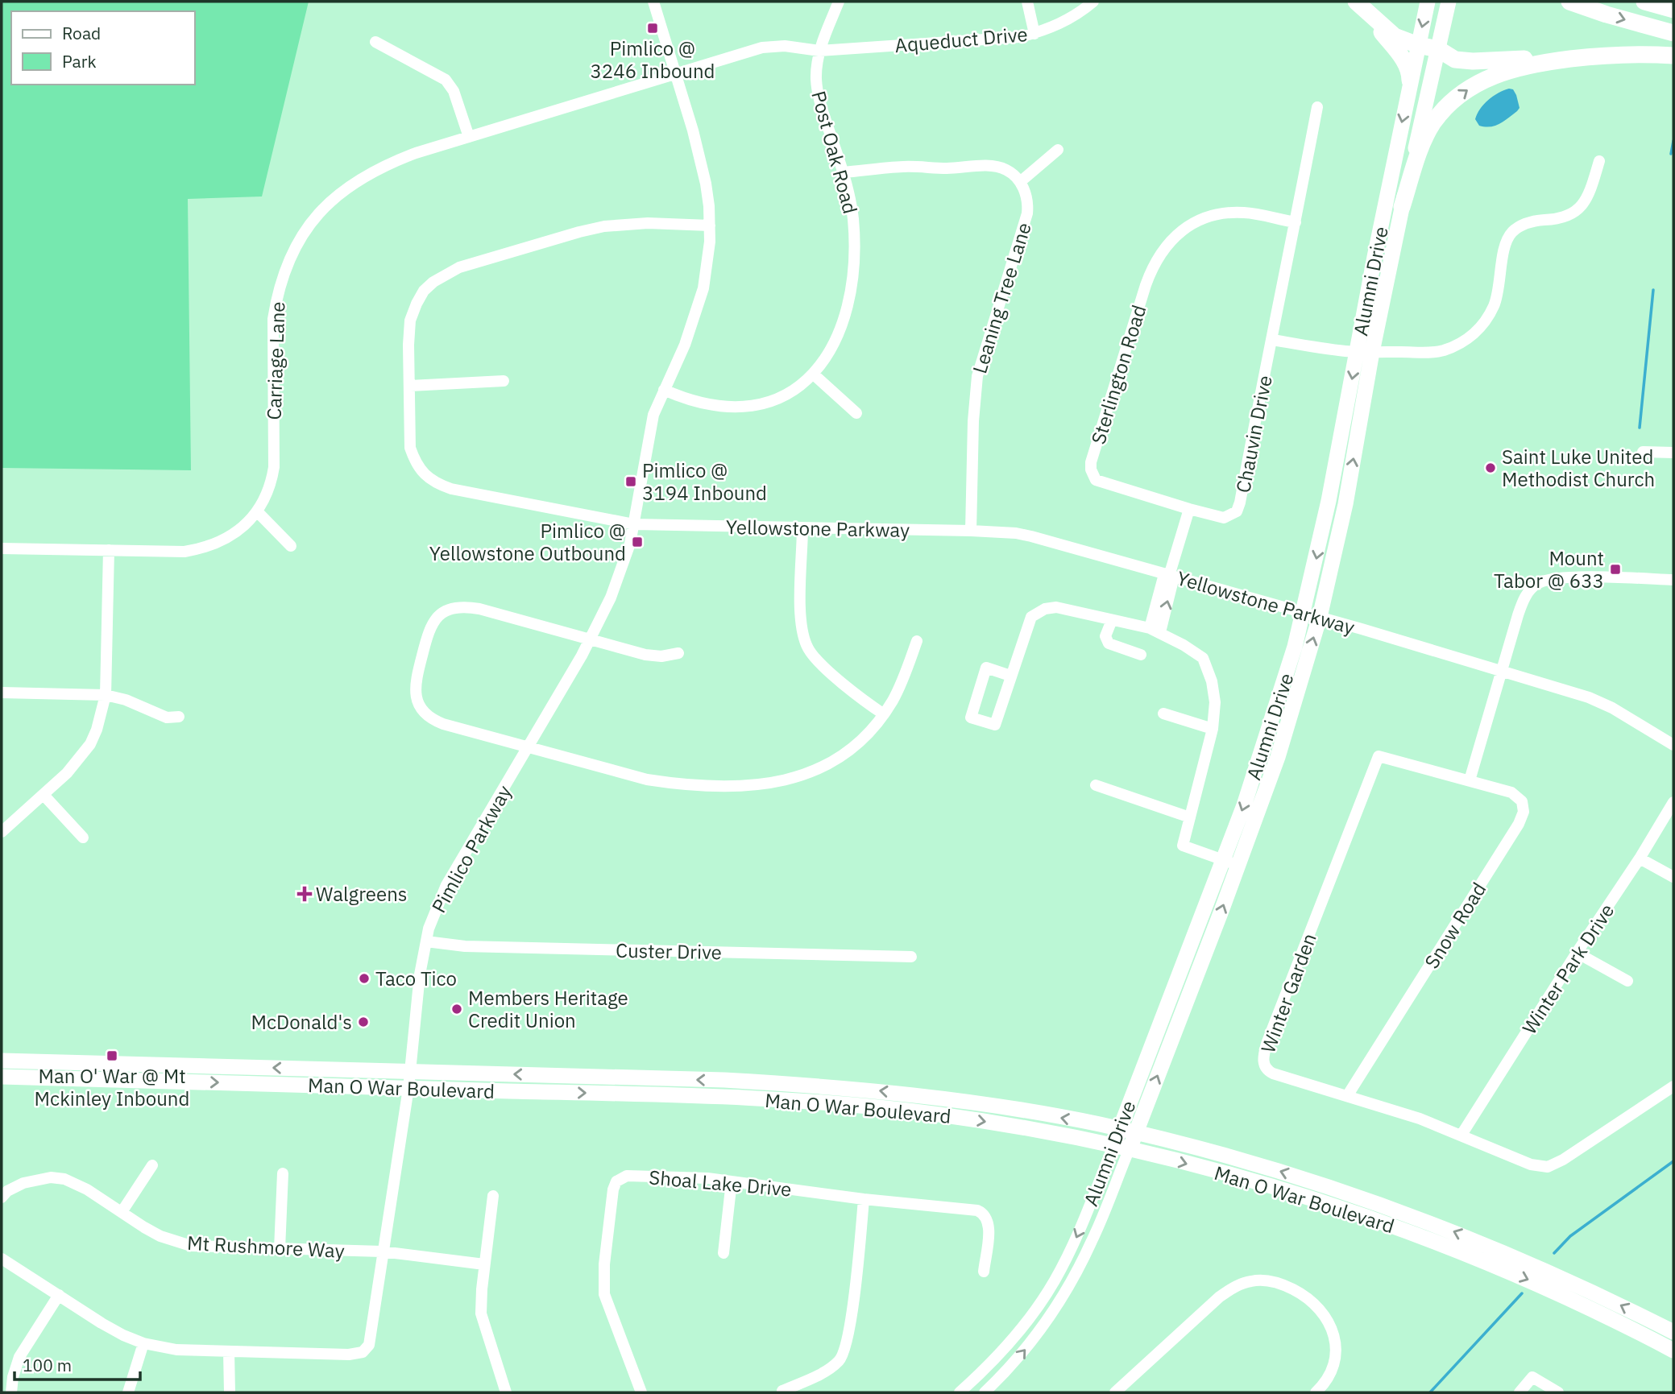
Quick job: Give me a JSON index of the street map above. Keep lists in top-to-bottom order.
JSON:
{
  "streets": {
    "main road": ["Alumni Drive", "Man O War Boulevard"],
    "street": [
      "Aqueduct Drive",
      "Post Oak Road",
      "Leaning Tree Lane",
      "Carriage Lane",
      "Sterlington Road",
      "Chauvin Drive",
      "Yellowstone Parkway",
      "Pimlico Parkway",
      "Snow Road",
      "Custer Drive",
      "Winter Park Drive",
      "Winter Garden",
      "Shoal Lake Drive",
      "Mt Rushmore Way"
    ]
  },
  "crossings": [
    ["Aqueduct Drive", "Post Oak Road"],
    ["Aqueduct Drive", "Carriage Lane"],
    ["Post Oak Road", "Carriage Lane"],
    ["Post Oak Road", "Pimlico Parkway"],
    ["Alumni Drive", "Yellowstone Parkway"],
    ["Alumni Drive", "Man O War Boulevard"],
    ["Leaning Tree Lane", "Yellowstone Parkway"],
    ["Carriage Lane", "Pimlico Parkway"],
    ["Sterlington Road", "Chauvin Drive"],
    ["Yellowstone Parkway", "Pimlico Parkway"],
    ["Pimlico Parkway", "Custer Drive"],
    ["Pimlico Parkway", "Man O War Boulevard"],
    ["Pimlico Parkway", "Mt Rushmore Way"],
    ["Snow Road", "Winter Garden"],
    ["Winter Park Drive", "Winter Garden"]
  ],
  "places": {
    "transit": [
      "Pimlico @ 3246 Inbound",
      "Pimlico @ 3194 Inbound",
      "Pimlico @ Yellowstone Outbound",
      "Mount Tabor @ 633",
      "Man O' War @ Mt Mckinley Inbound"
    ],
    "other": [
      "Saint Luke United Methodist Church",
      "Taco Tico",
      "Members Heritage Credit Union",
      "McDonald's"
    ],
    "health": ["Walgreens"]
  },
  "legend": ["Road", "Park"],
  "scale_bar": "100 m"
}
